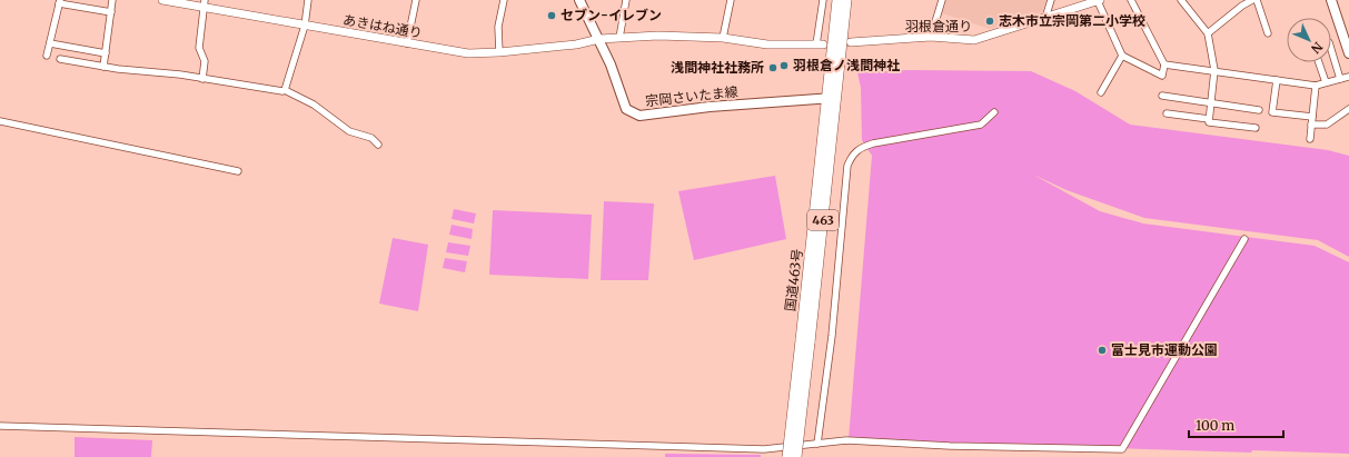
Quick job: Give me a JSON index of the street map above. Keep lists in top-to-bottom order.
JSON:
{
  "streets": {
    "highway": ["463", "国道463号"],
    "main road": ["宗岡さいたま線"],
    "street": ["あきはね通り", "羽根倉通り"]
  },
  "crossings": [
    ["あきはね通り", "宗岡さいたま線"],
    ["宗岡さいたま線", "国道463号"]
  ],
  "places": [
    "セブン-イレブン",
    "志木市立宗岡第二小学校",
    "羽根倉ノ浅間神社",
    "浅間神社社務所",
    "富士見市運動公園"
  ],
  "scale_bar": "100 m",
  "north": "bottom right"
}
